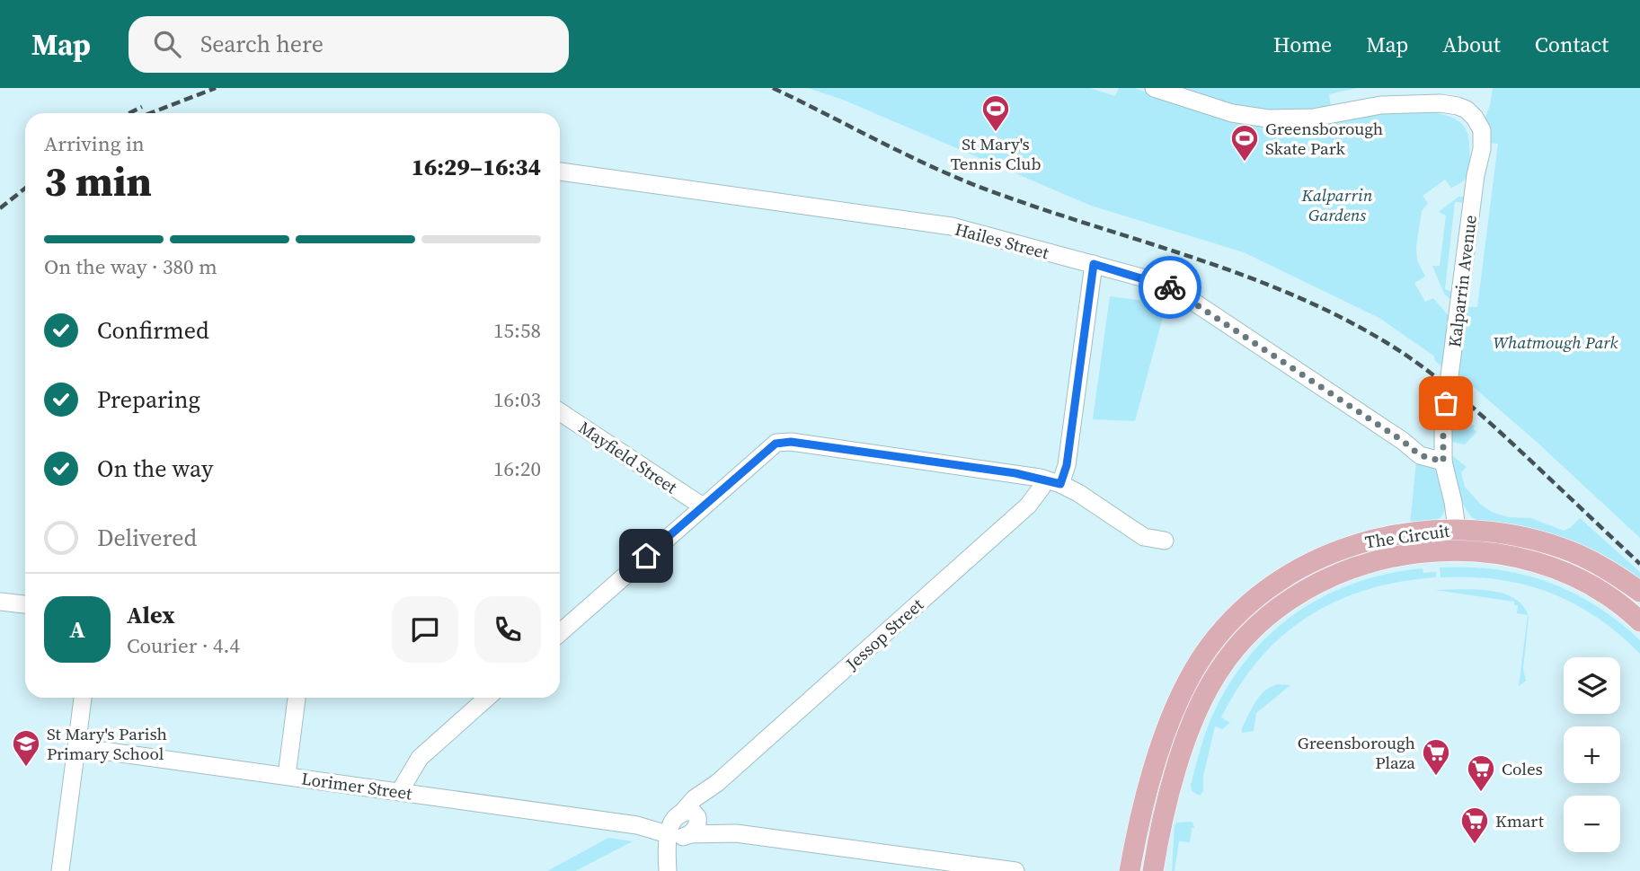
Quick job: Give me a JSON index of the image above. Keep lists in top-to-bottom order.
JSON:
{
  "streets": {
    "main road": ["The Circuit"],
    "street": [
      "Hailes Street",
      "Kalparrin Avenue",
      "Mayfield Street",
      "Jessop Street",
      "Lorimer Street"
    ]
  },
  "crossings": [
    ["Hailes Street", "Kalparrin Avenue"],
    ["Hailes Street", "Jessop Street"],
    ["Jessop Street", "Lorimer Street"]
  ],
  "parks": ["Kalparrin Gardens", "Whatmough Park"],
  "places": {
    "sports": ["St Mary's Tennis Club", "Greensborough Skate Park"],
    "school or university": ["St Mary's Parish Primary School"],
    "supermarket": ["Greensborough Plaza", "Coles", "Kmart"]
  },
  "page": {
    "header": "Map",
    "search": "Search here",
    "nav": [
      "Home",
      "Map",
      "About",
      "Contact"
    ],
    "heading": ["3 min", "Arriving in", "16:29–16:34"],
    "panel": ["Alex", "Courier · 4.4"],
    "bar": "On the way · 380 m",
    "list": [
      ["Confirmed", "15:58"],
      ["Preparing", "16:03"],
      ["On the way", "16:20"],
      "Delivered"
    ],
    "round": "A",
    "map_buttons": ["+", "−"]
  }
}
